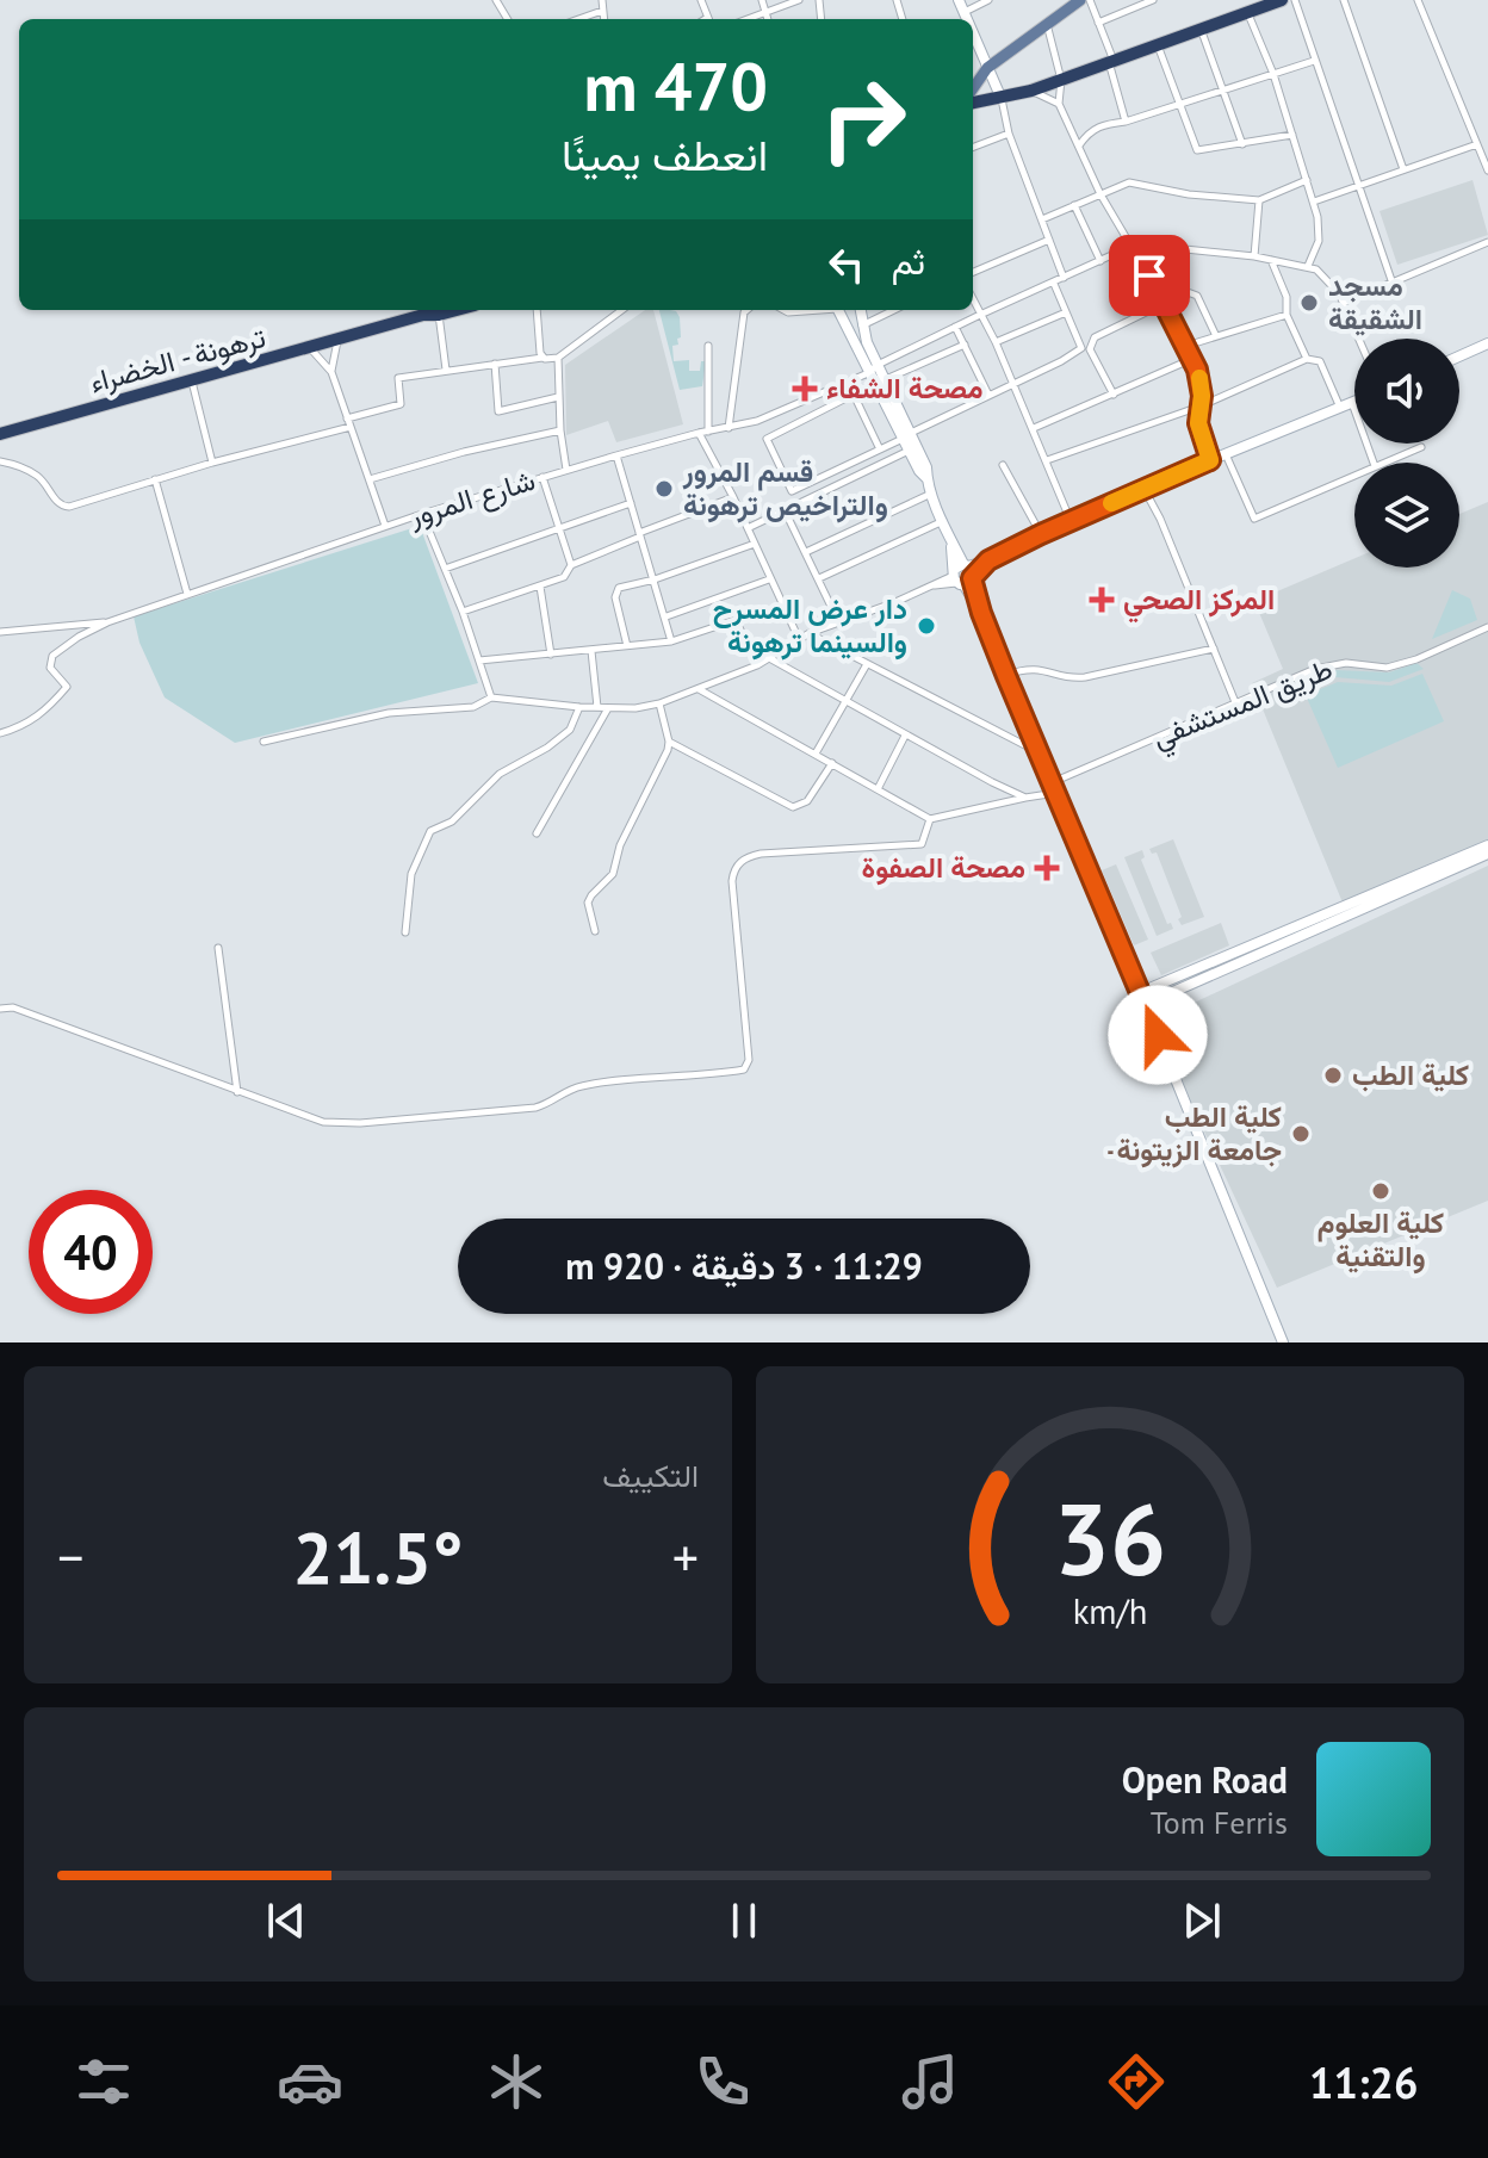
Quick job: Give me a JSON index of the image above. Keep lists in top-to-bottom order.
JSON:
{
  "streets": {
    "highway": ["ترهونة - الخضراء"],
    "street": ["شارع المرور", "طريق المستشفي"]
  },
  "places": {
    "other": [
      "مسجد الشقيقة",
      "قسم المرور والتراخيص ترهونة",
      "دار عرض المسرح والسينما ترهونة",
      "كلية الطب",
      "كلية الطب -جامعة الزيتونة",
      "كلية العلوم والتقنية"
    ],
    "health": ["مصحة الشفاء", "المركز الصحي", "مصحة الصفوة"]
  },
  "page": {
    "turn": ["470 m", "انعطف يمينًا"],
    "then": "ثم",
    "limit": "40",
    "trip": "11:29 · 3 دقيقة · 920 m",
    "tile": "التكييف",
    "heat": ["−", "21.5°", "+"],
    "song": ["Open Road", "Tom Ferris"],
    "tabs": "11:26",
    "gauge": ["36", "km/h"]
  }
}
